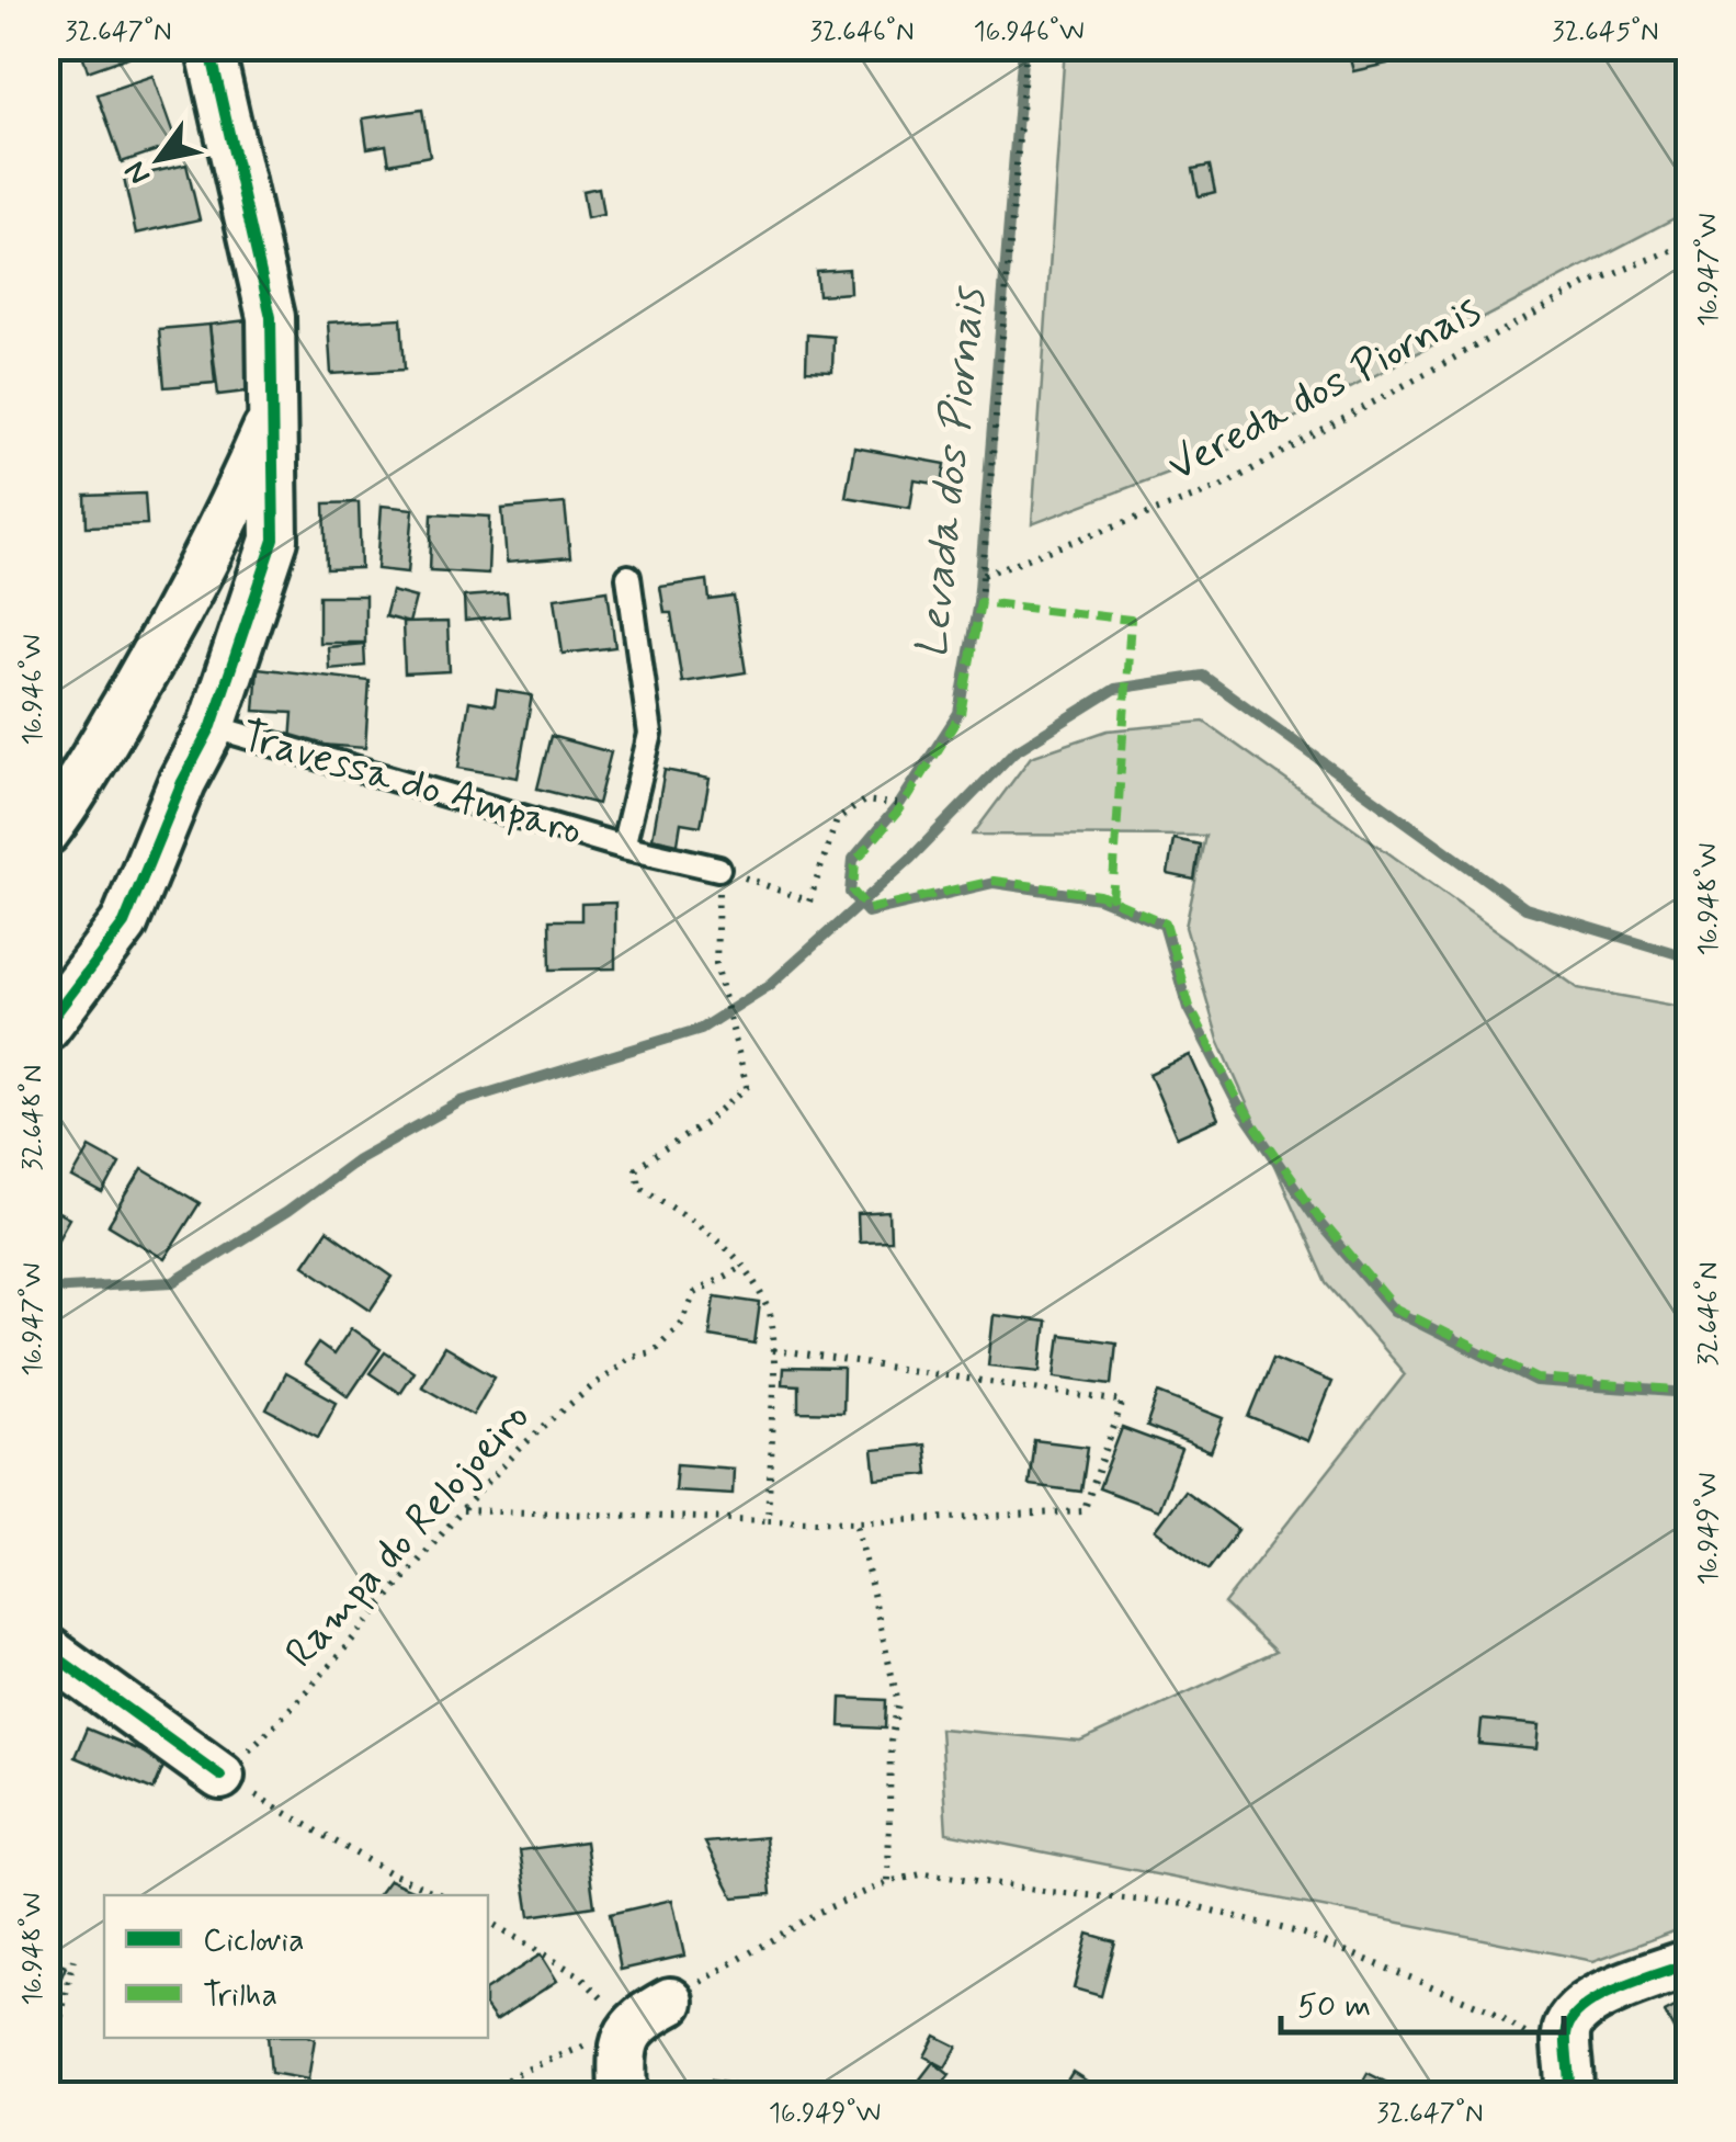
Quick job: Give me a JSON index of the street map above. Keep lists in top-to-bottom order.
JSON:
{
  "streets": {
    "street": ["Travessa do Amparo"],
    "path": ["Vereda dos Piornais", "Rampa do Relojoeiro"]
  },
  "water": ["Levada dos Piornais"],
  "legend": ["Ciclovia", "Trilha"],
  "scale_bar": "50 m",
  "north": "bottom left",
  "coordinates": [
    "32.647°N",
    "32.646°N",
    "16.946°W",
    "32.645°N",
    "16.947°W",
    "16.948°W",
    "32.648°N",
    "16.949°W"
  ]
}
